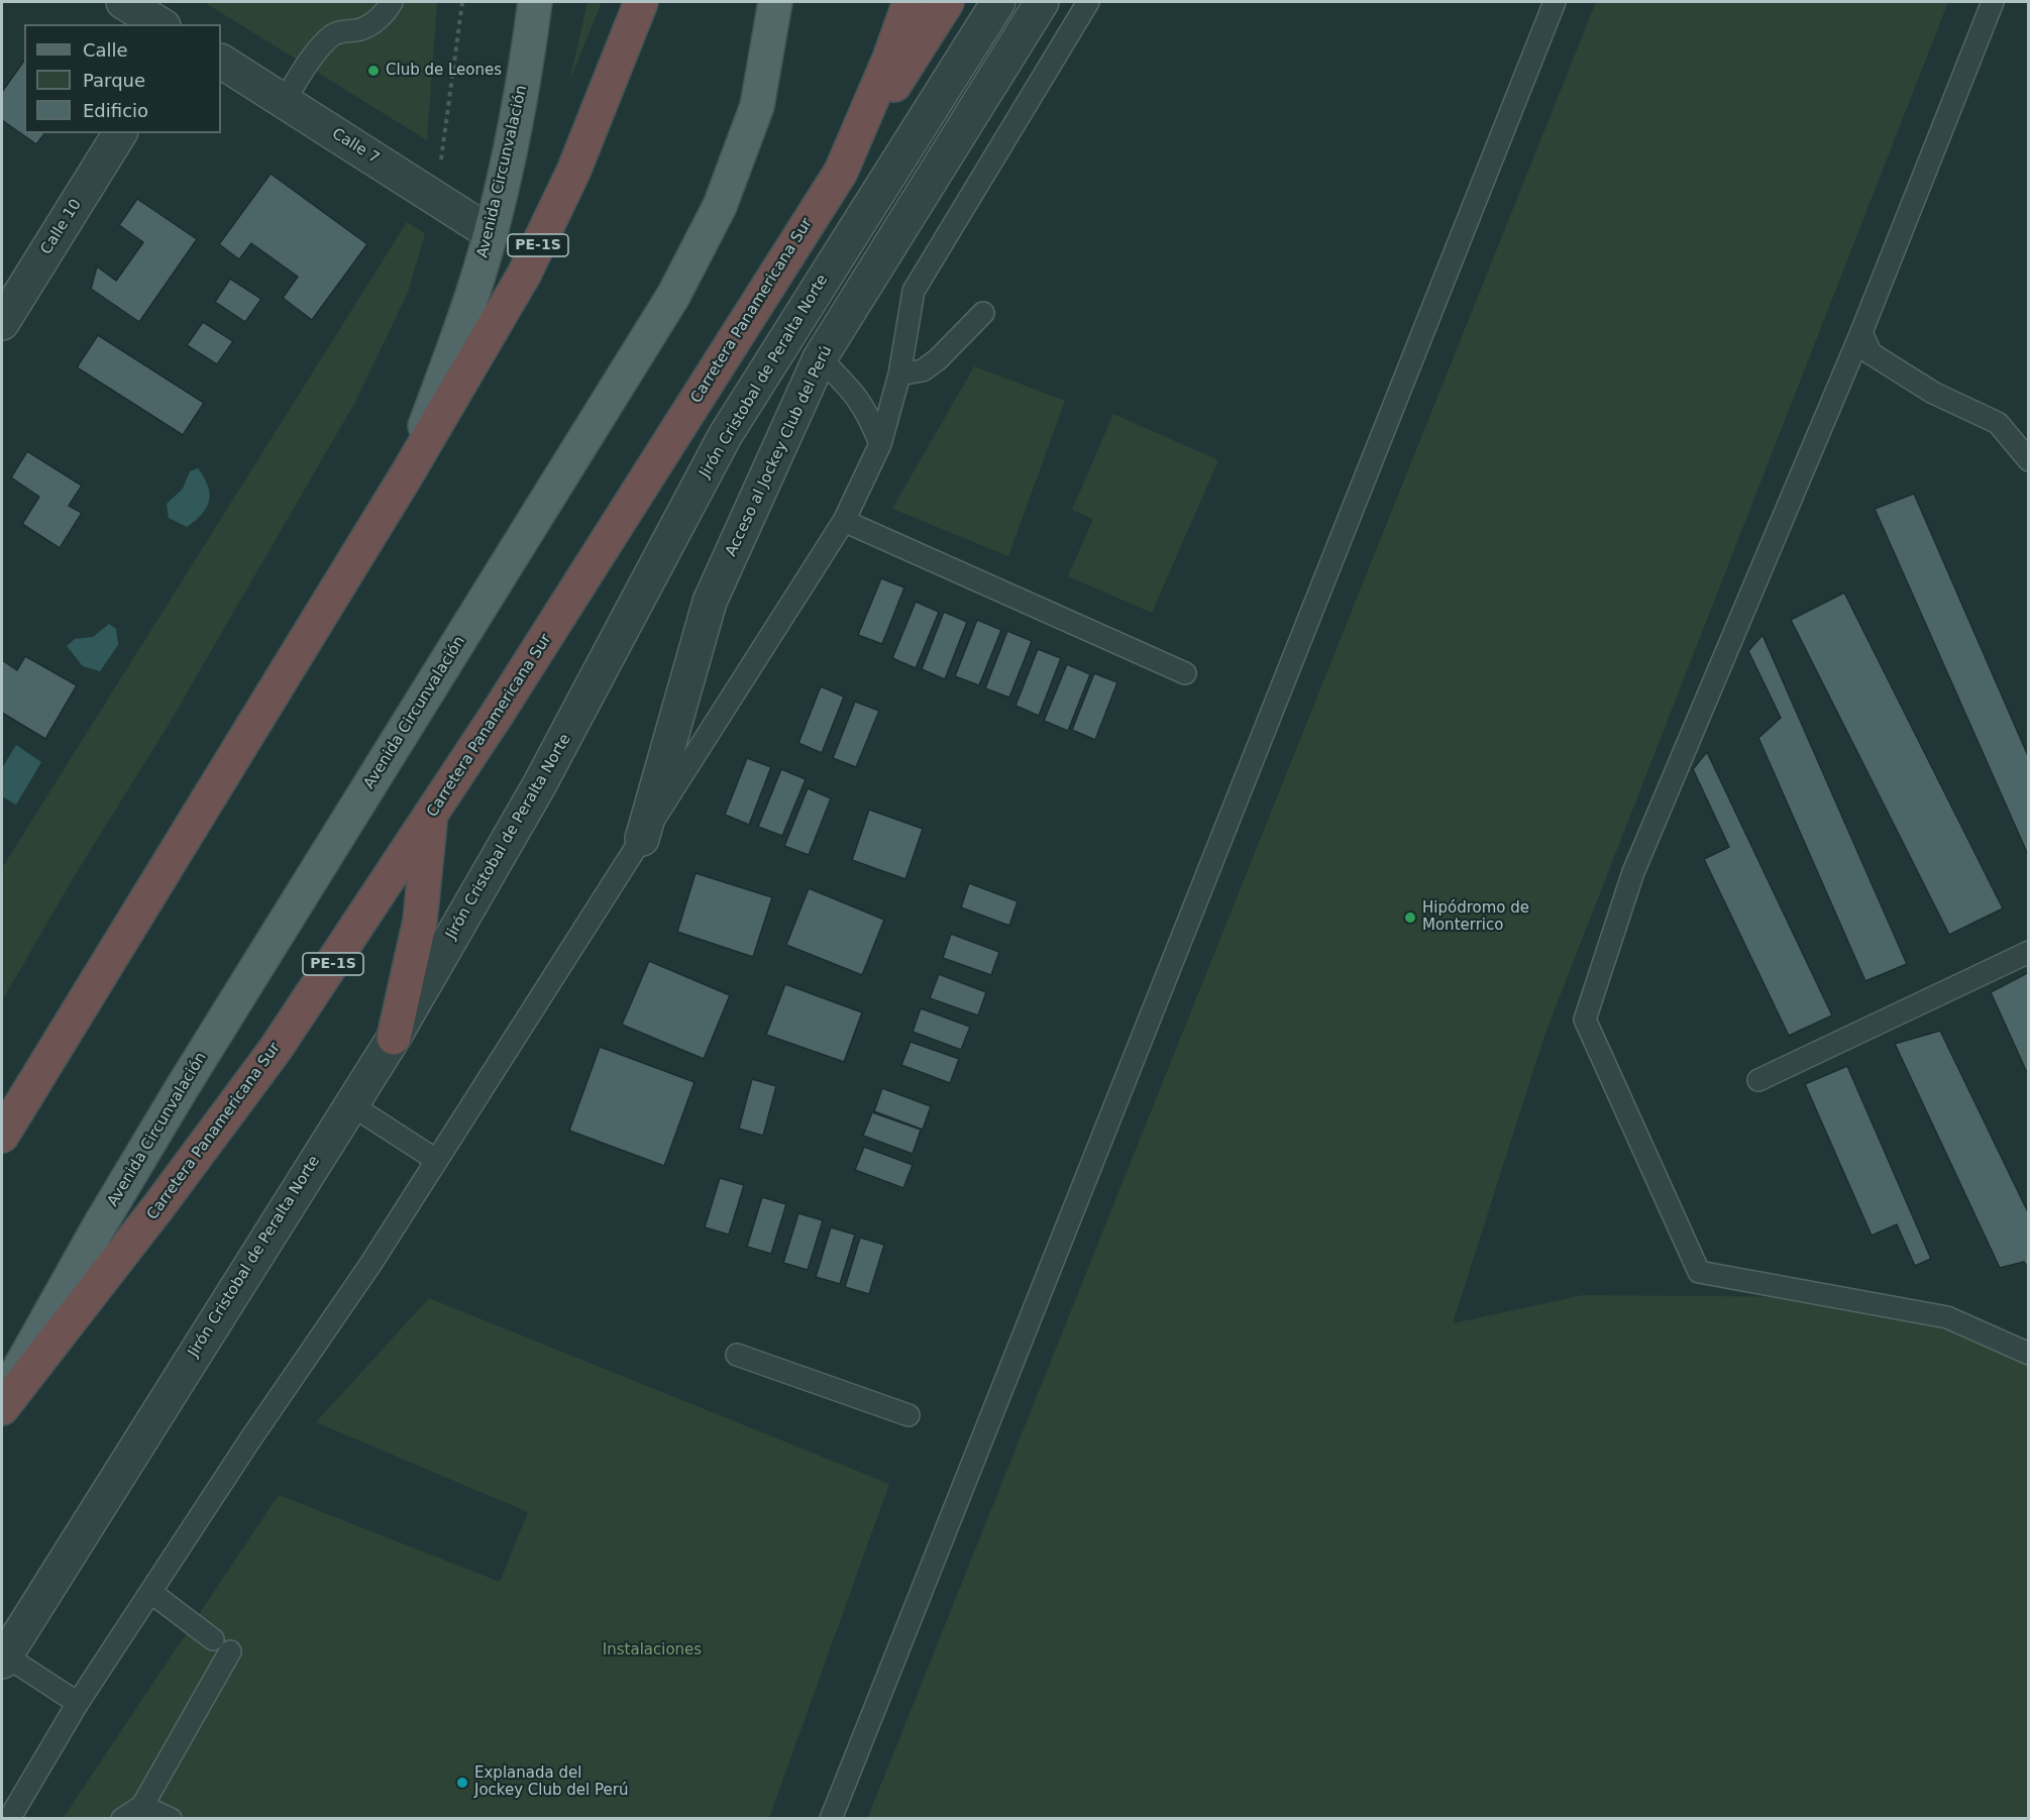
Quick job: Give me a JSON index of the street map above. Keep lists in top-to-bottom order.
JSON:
{
  "streets": {
    "highway": ["PE-1S", "Carretera Panamericana Sur"],
    "main road": ["Avenida Circunvalación"],
    "street": [
      "Calle 7",
      "Calle 10",
      "Jirón Cristobal de Peralta Norte",
      "Acceso al Jockey Club del Perú"
    ]
  },
  "crossings": [
    ["Calle 7", "Avenida Circunvalación"],
    ["Avenida Circunvalación", "PE-1S"]
  ],
  "parks": ["Instalaciones"],
  "places": ["Club de Leones", "Hipódromo de Monterrico", "Explanada del Jockey Club del Perú"],
  "legend": ["Calle", "Parque", "Edificio"]
}
